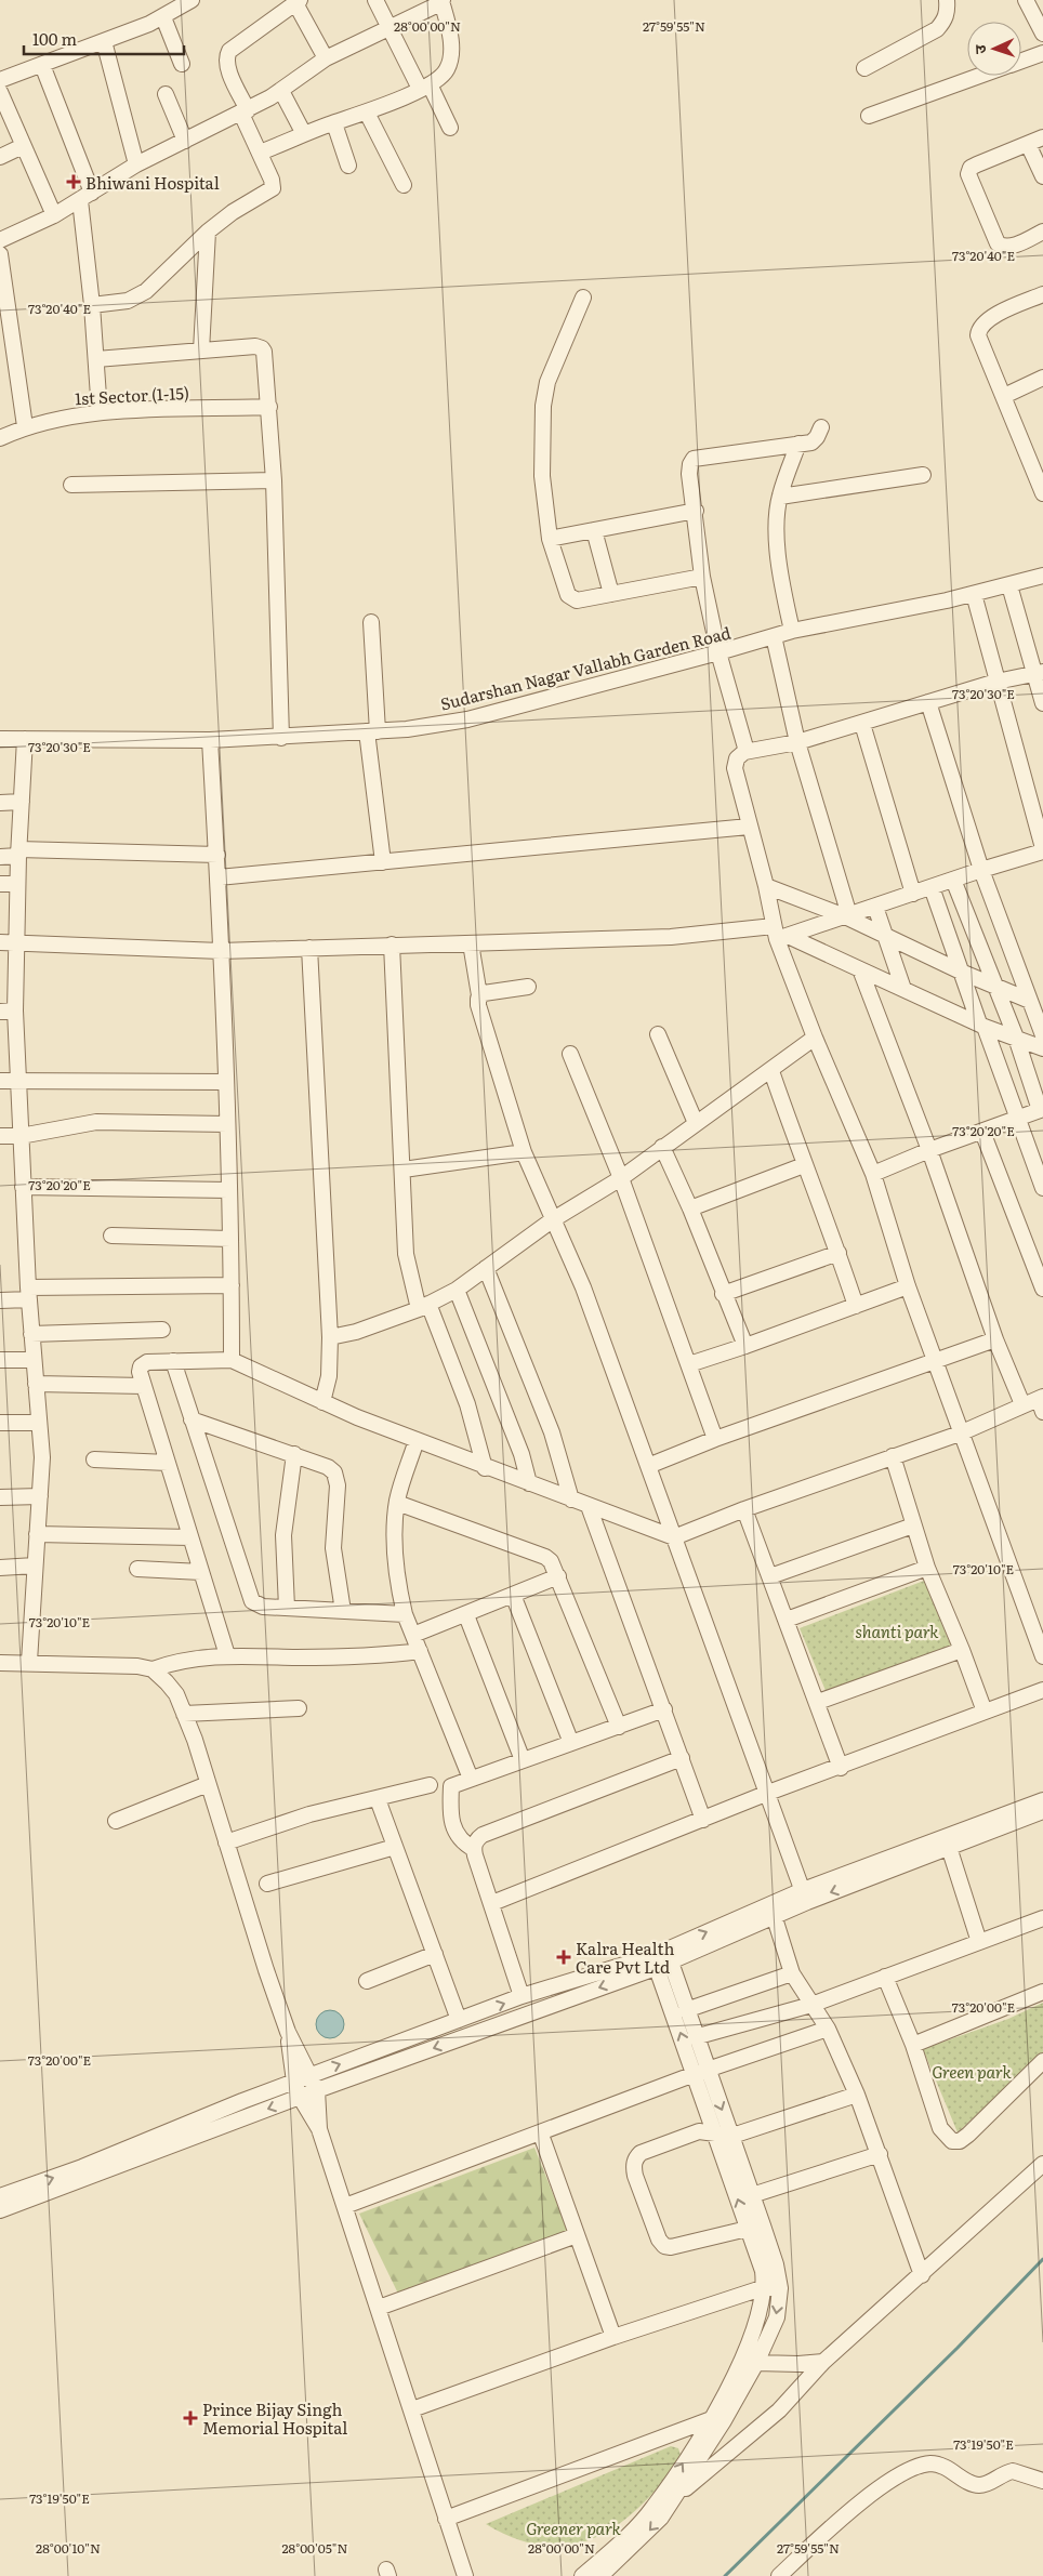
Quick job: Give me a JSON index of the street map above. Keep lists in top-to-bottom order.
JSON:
{
  "streets": {
    "street": ["1st Sector (1-15)", "Sudarshan Nagar Vallabh Garden Road"]
  },
  "parks": ["shanti park", "Green park", "Greener park"],
  "places": {
    "health": ["Bhiwani Hospital", "Kalra Health Care Pvt Ltd", "Prince Bijay Singh Memorial Hospital"]
  },
  "scale_bar": "100 m",
  "north": "left",
  "coordinates": [
    "28°00'00\"N",
    "27°59'55\"N",
    "73°20'40\"E",
    "73°20'30\"E",
    "73°20'20\"E",
    "73°20'10\"E",
    "73°20'00\"E",
    "73°19'50\"E",
    "28°00'10\"N",
    "28°00'05\"N"
  ]
}
